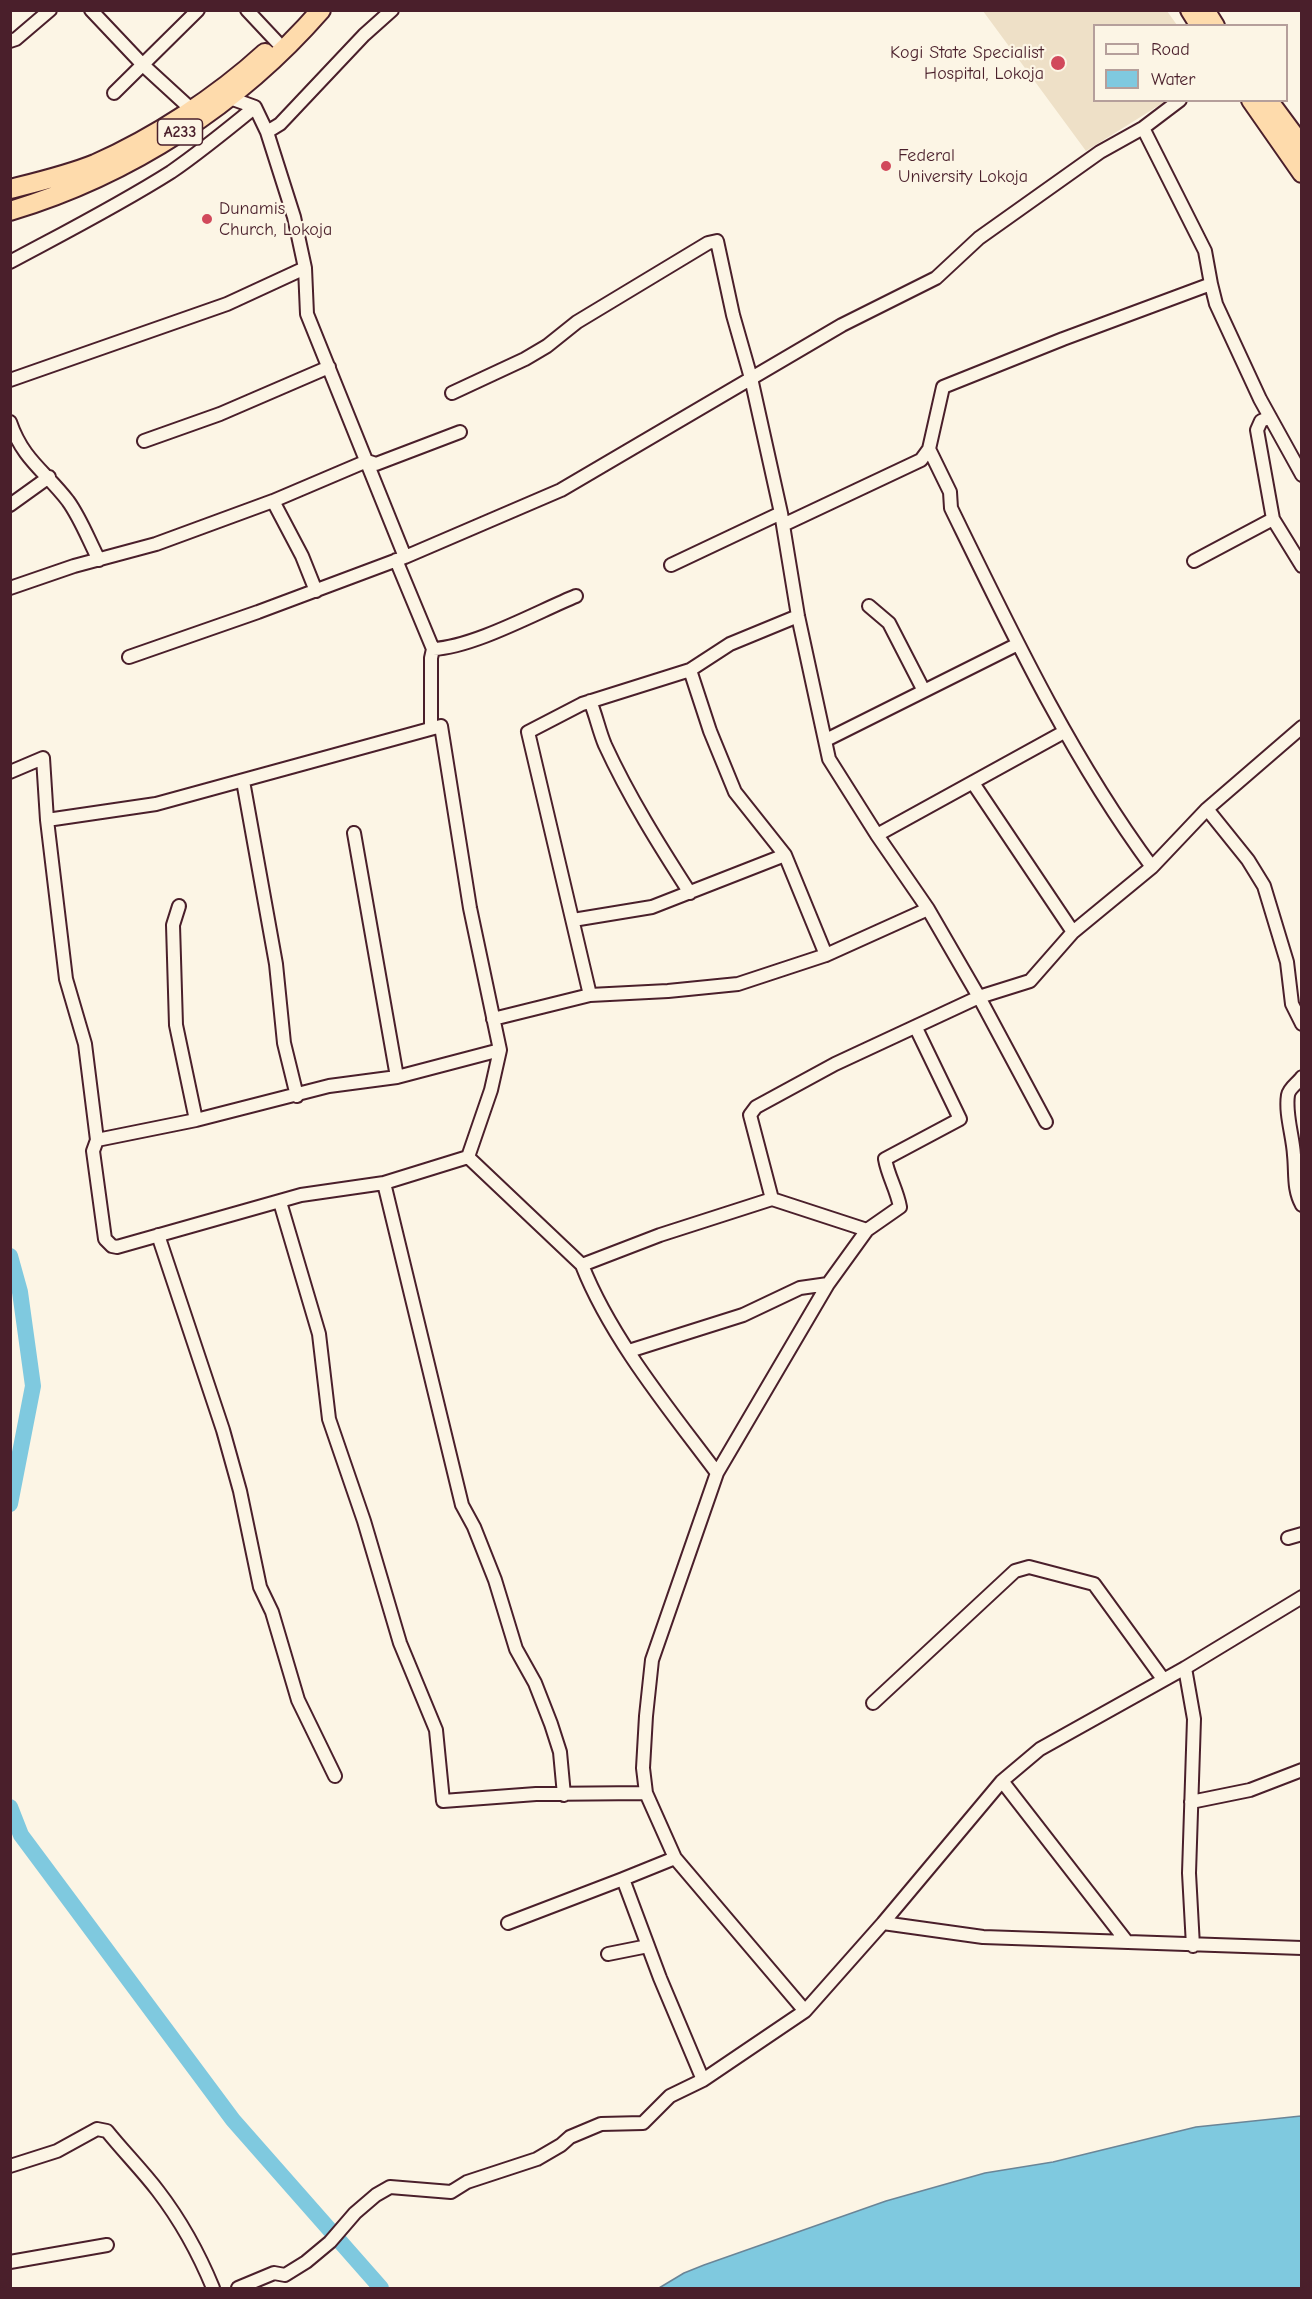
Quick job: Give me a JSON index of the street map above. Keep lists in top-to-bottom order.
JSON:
{
  "streets": {
    "highway": ["A233"]
  },
  "places": ["Kogi State Specialist Hospital, Lokoja", "Federal University Lokoja", "Dunamis Church, Lokoja"],
  "legend": ["Road", "Water"]
}
